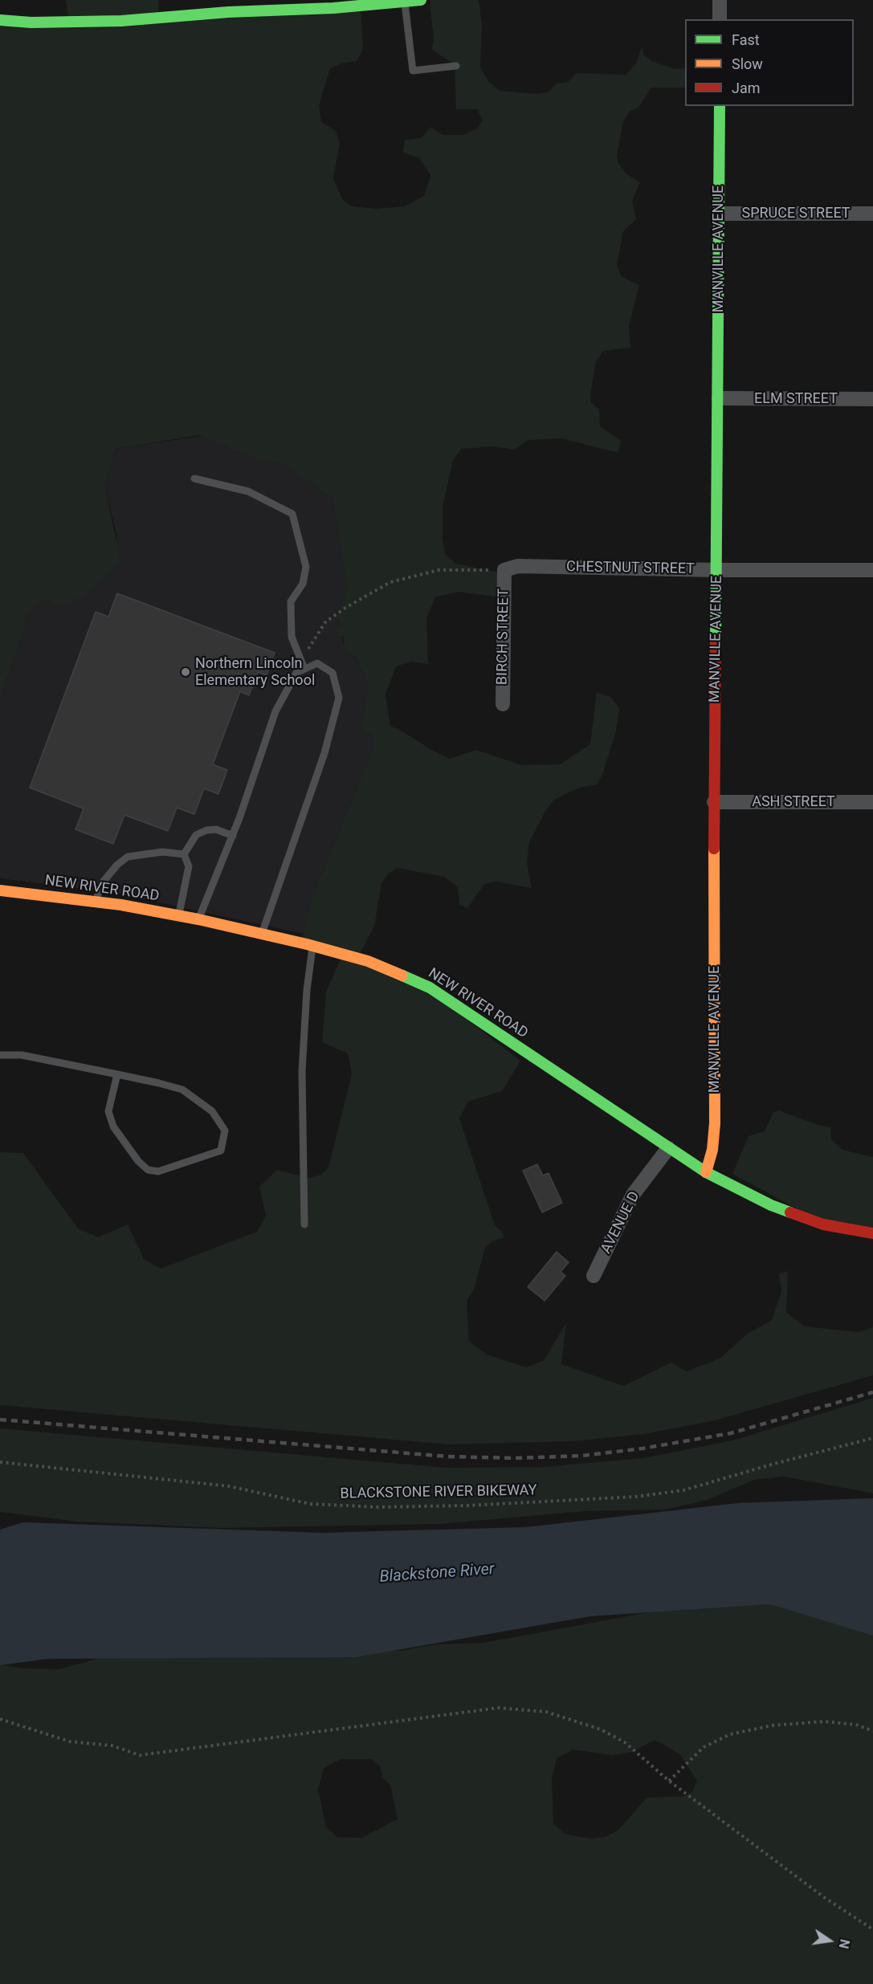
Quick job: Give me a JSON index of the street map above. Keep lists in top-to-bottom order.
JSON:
{
  "streets": {
    "street": [
      "SPRUCE STREET",
      "MANVILLE AVENUE",
      "ELM STREET",
      "CHESTNUT STREET",
      "BIRCH STREET",
      "ASH STREET",
      "NEW RIVER ROAD",
      "AVENUE D"
    ],
    "path": ["BLACKSTONE RIVER BIKEWAY"]
  },
  "crossings": [
    ["SPRUCE STREET", "MANVILLE AVENUE"],
    ["MANVILLE AVENUE", "ELM STREET"],
    ["MANVILLE AVENUE", "CHESTNUT STREET"],
    ["MANVILLE AVENUE", "ASH STREET"],
    ["MANVILLE AVENUE", "NEW RIVER ROAD"],
    ["CHESTNUT STREET", "BIRCH STREET"],
    ["NEW RIVER ROAD", "AVENUE D"]
  ],
  "water": ["Blackstone River"],
  "places": ["Northern Lincoln Elementary School"],
  "legend": ["Fast", "Slow", "Jam"],
  "north": "right"
}
